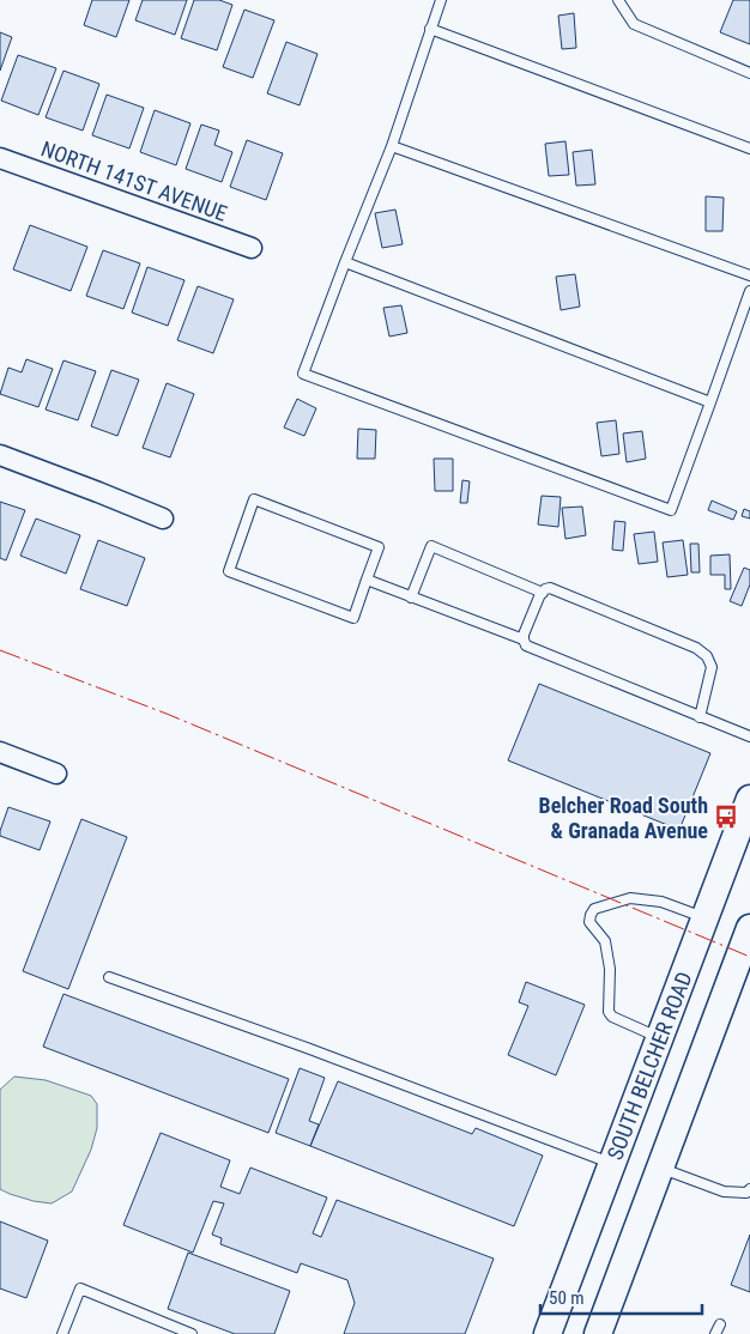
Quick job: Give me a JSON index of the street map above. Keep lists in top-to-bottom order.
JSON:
{
  "streets": {
    "main road": ["SOUTH BELCHER ROAD"],
    "street": ["NORTH 141ST AVENUE"]
  },
  "places": {
    "bus stop": ["Belcher Road South & Granada Avenue"]
  },
  "scale_bar": "50 m"
}
